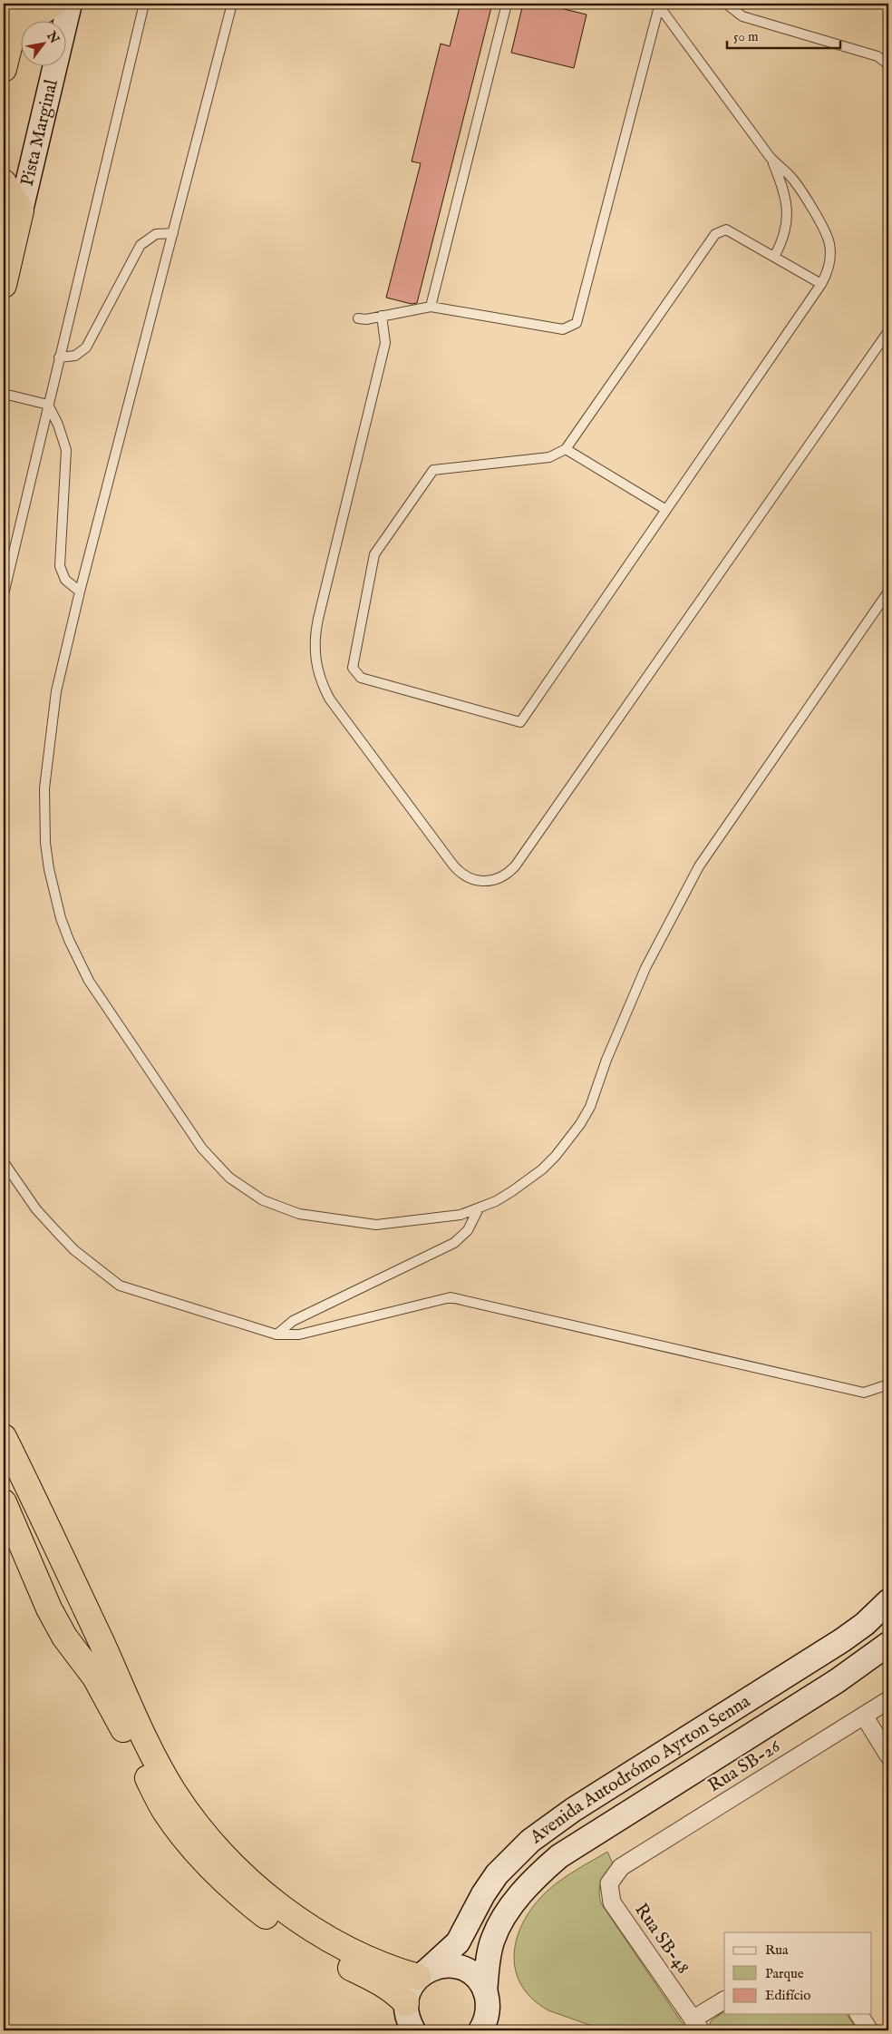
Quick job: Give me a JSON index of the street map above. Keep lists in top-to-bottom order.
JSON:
{
  "streets": {
    "street": [
      "Pista Marginal",
      "Rua SB-26",
      "Avenida Autodrómo Ayrton Senna",
      "Rua SB-48"
    ]
  },
  "crossings": [
    ["Rua SB-26", "Rua SB-48"]
  ],
  "legend": ["Rua", "Parque", "Edifício"],
  "scale_bar": "50 m",
  "north": "top right"
}
